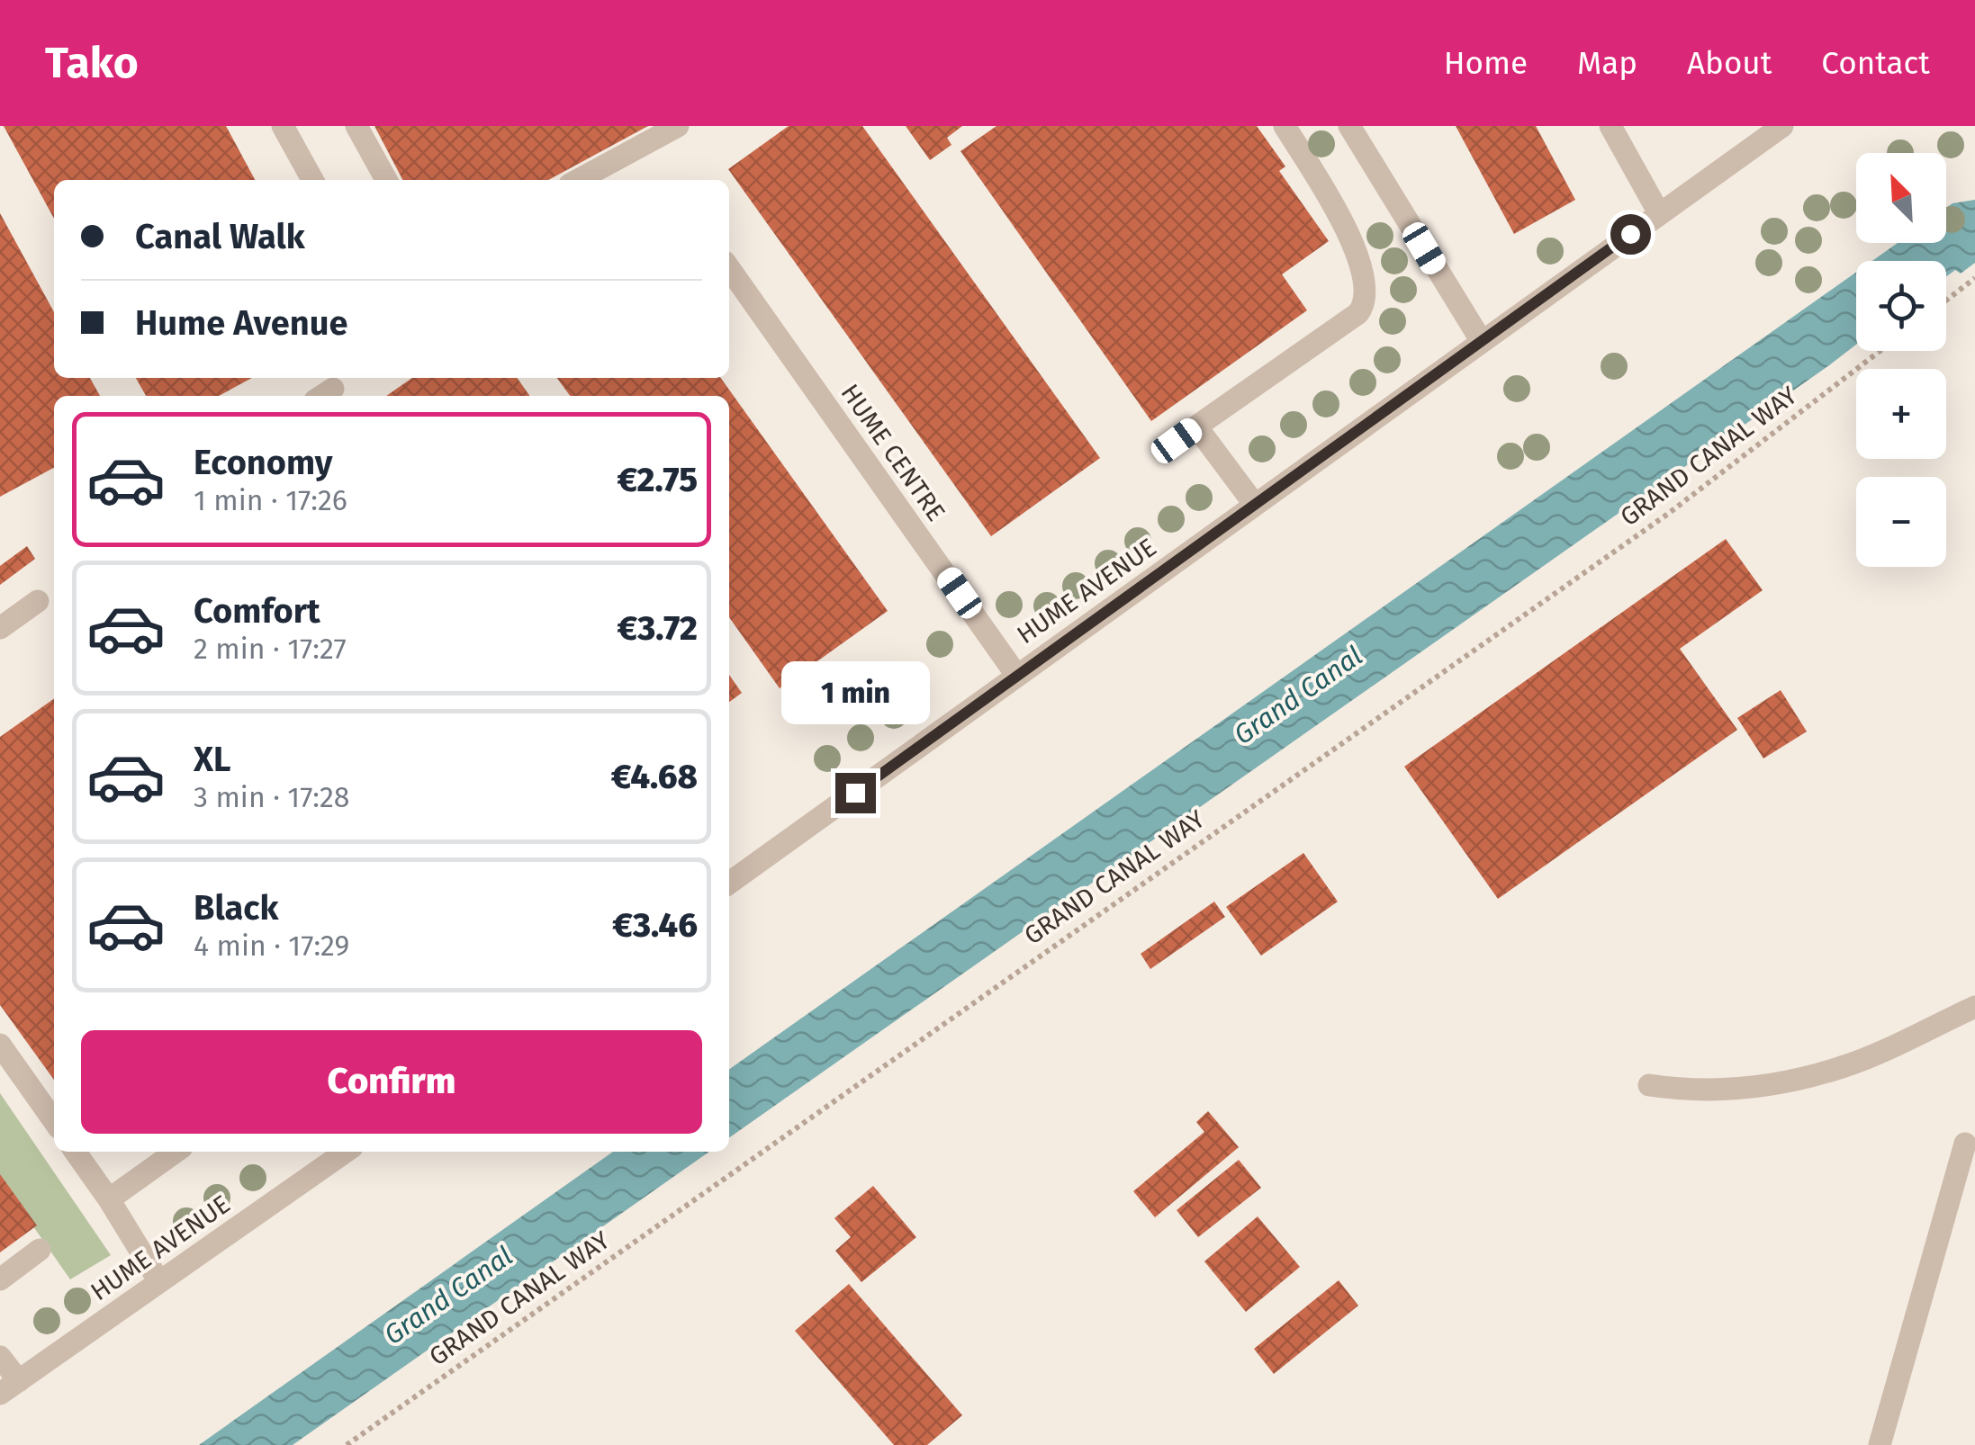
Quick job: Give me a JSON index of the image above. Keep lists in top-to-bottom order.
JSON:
{
  "streets": {
    "street": ["HUME CENTRE", "HUME AVENUE"],
    "path": ["GRAND CANAL WAY"]
  },
  "crossings": [
    ["HUME CENTRE", "HUME AVENUE"]
  ],
  "water": ["Grand Canal"],
  "north": "top left",
  "page": {
    "header": "Tako",
    "nav": [
      "Home",
      "Map",
      "About",
      "Contact"
    ],
    "map_buttons": ["+", "−"],
    "banner": ["Canal Walk", "Hume Avenue"],
    "list": [
      {
        "name": "Economy",
        "note": "1 min · 17:26",
        "value": "€2.75"
      },
      {
        "name": "Comfort",
        "note": "2 min · 17:27",
        "value": "€3.72"
      },
      {
        "name": "XL",
        "note": "3 min · 17:28",
        "value": "€4.68"
      },
      {
        "name": "Black",
        "note": "4 min · 17:29",
        "value": "€3.46"
      }
    ],
    "bubble": "1 min",
    "buttons": "Confirm"
  }
}
